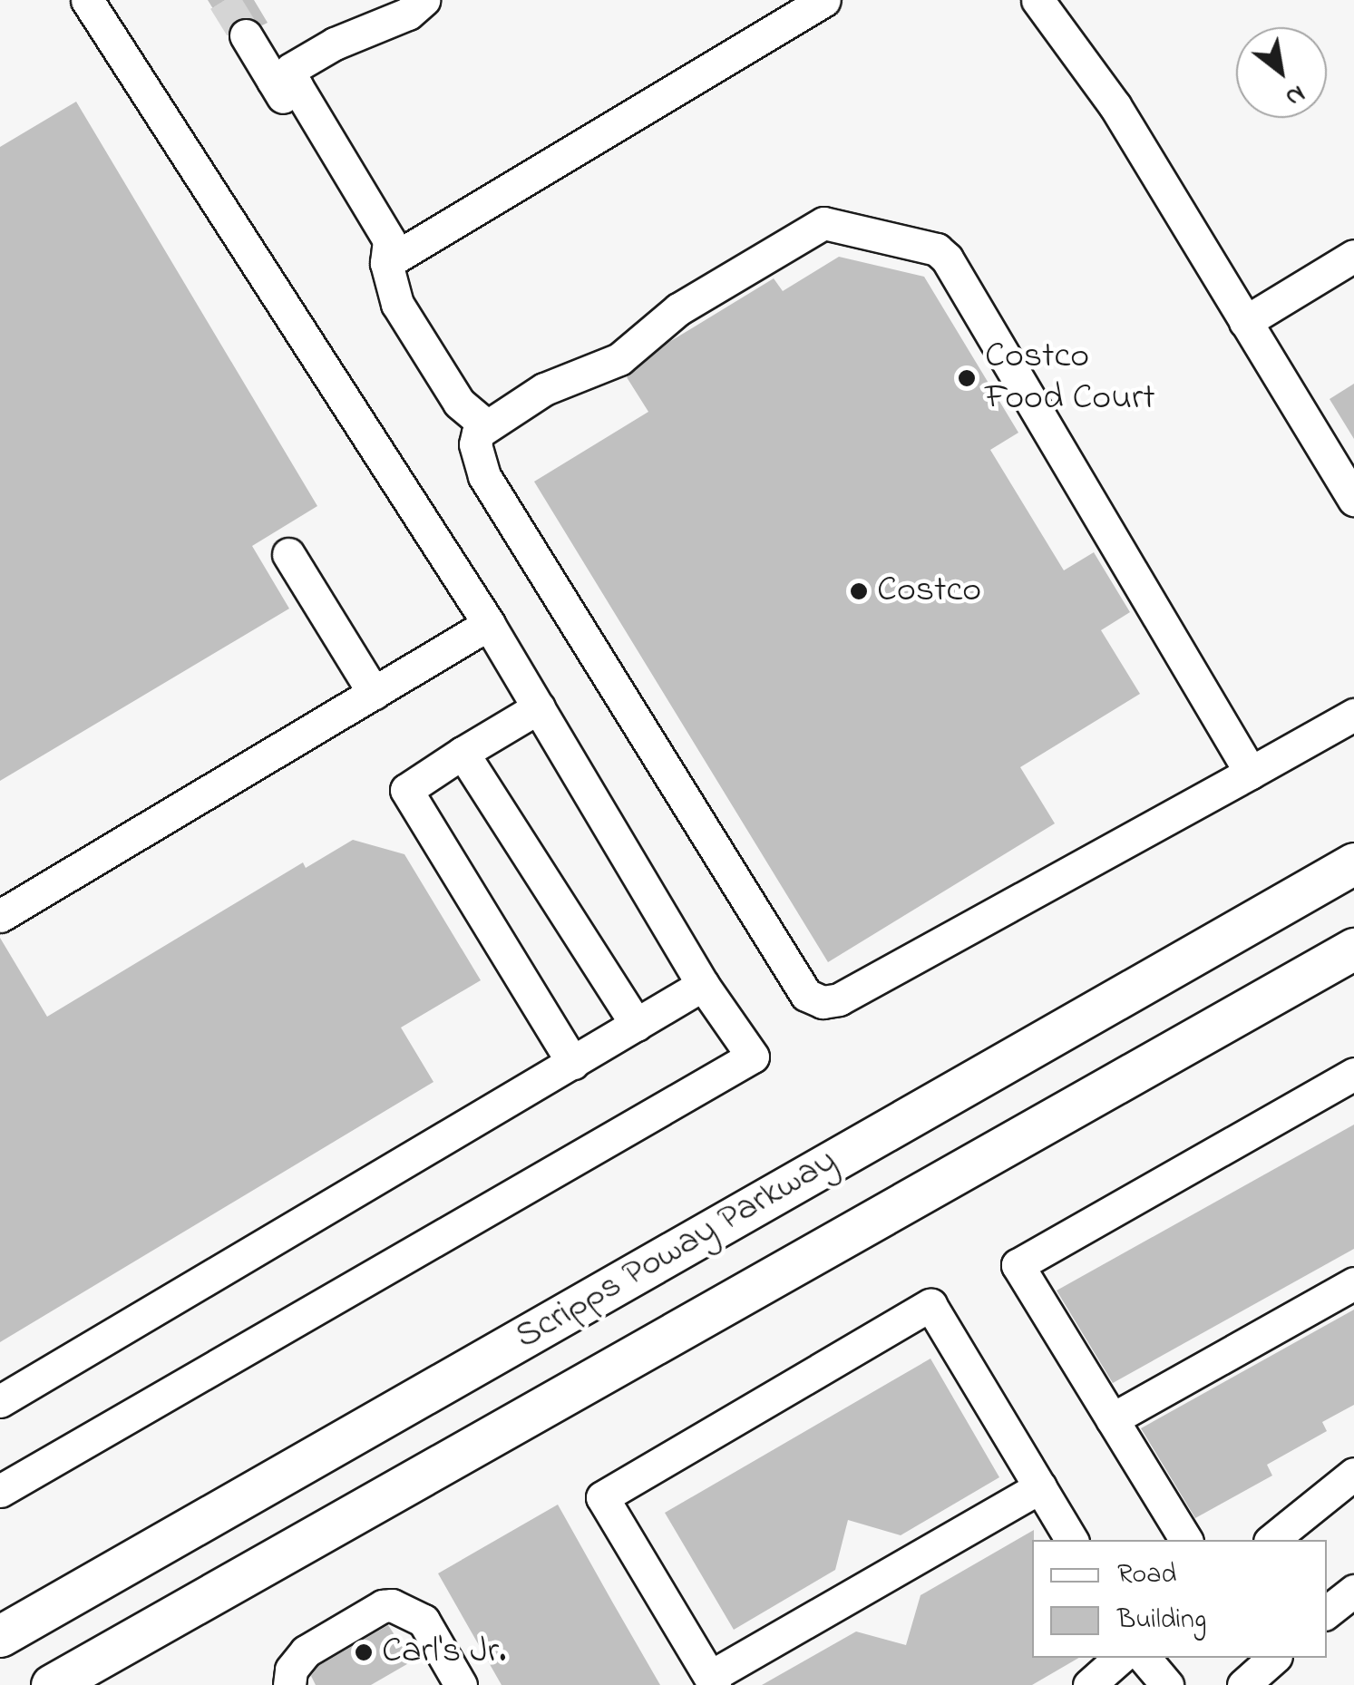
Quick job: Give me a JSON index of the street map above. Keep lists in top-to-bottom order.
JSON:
{
  "streets": {
    "main road": ["Scripps Poway Parkway"]
  },
  "places": ["Costco Food Court", "Costco", "Carl's Jr."],
  "legend": ["Road", "Building"],
  "north": "bottom right"
}
